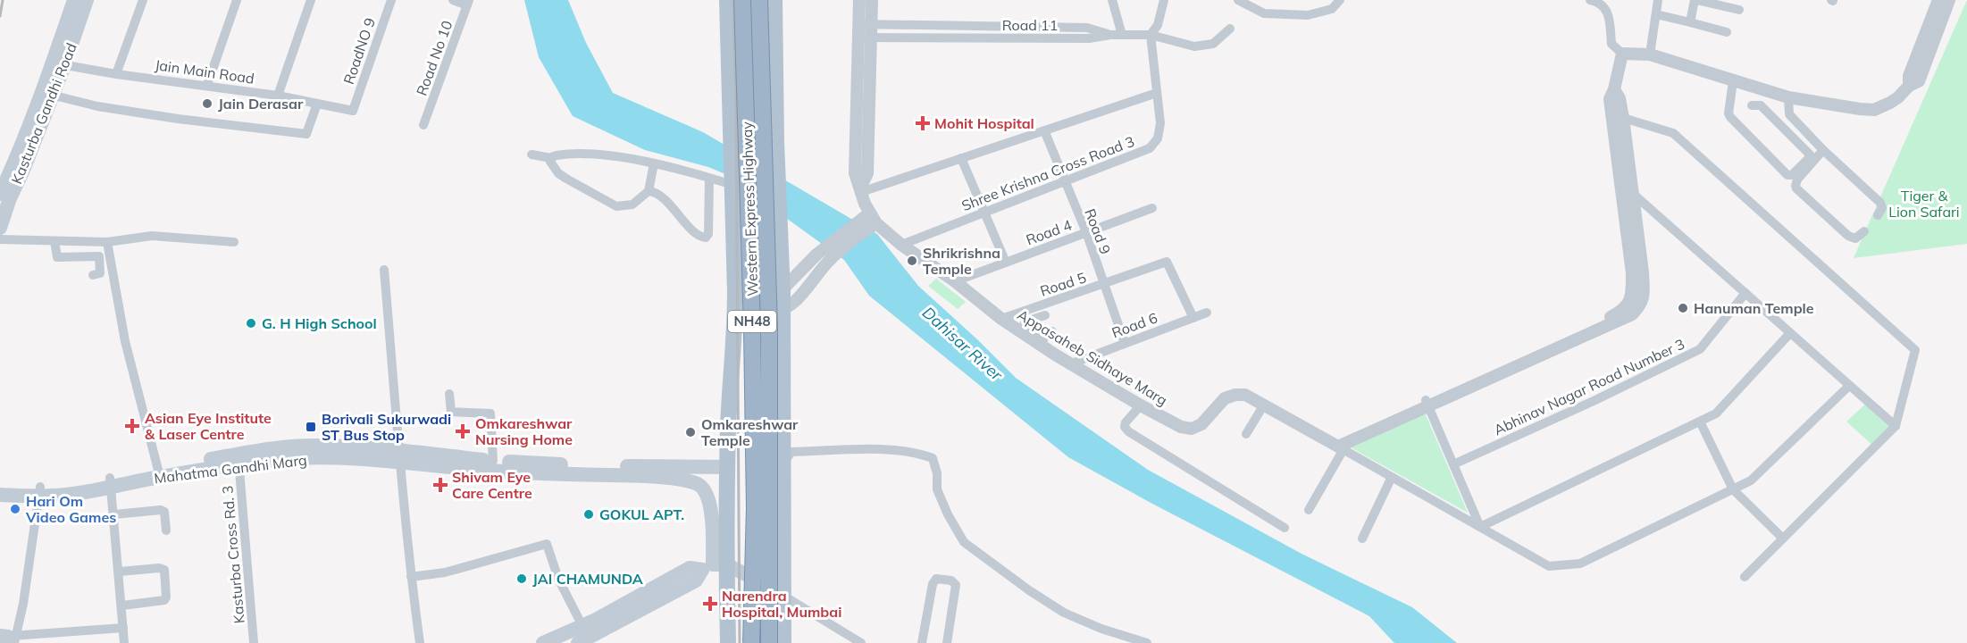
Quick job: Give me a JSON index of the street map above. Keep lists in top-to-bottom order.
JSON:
{
  "streets": {
    "highway": ["Western Express Highway", "NH48"],
    "main road": ["Kasturba Gandhi Road"],
    "street": [
      "RoadNO 9",
      "Road No 10",
      "Jain Main Road",
      "Shree Krishna Cross Road 3",
      "Road 9",
      "Road 4",
      "Road 5",
      "Road 6",
      "Appasaheb Sidhaye Marg",
      "Abhinav Nagar Road Number 3",
      "Kasturba Cross Rd. 3"
    ]
  },
  "crossings": [
    ["RoadNO 9", "Jain Main Road"],
    ["Jain Main Road", "Kasturba Gandhi Road"],
    ["Shree Krishna Cross Road 3", "Road 9"],
    ["Shree Krishna Cross Road 3", "Appasaheb Sidhaye Marg"],
    ["Road 9", "Road 4"],
    ["Road 9", "Road 5"],
    ["Road 9", "Road 6"],
    ["Road 4", "Appasaheb Sidhaye Marg"],
    ["Road 5", "Road 6"],
    ["Road 5", "Appasaheb Sidhaye Marg"],
    ["Road 6", "Appasaheb Sidhaye Marg"]
  ],
  "water": ["Dahisar River"],
  "parks": ["Tiger & Lion Safari"],
  "places": {
    "other": [
      "Jain Derasar",
      "Shrikrishna Temple",
      "Hanuman Temple",
      "G. H High School",
      "Omkareshwar Temple",
      "Hari Om Video Games",
      "GOKUL APT.",
      "JAI CHAMUNDA"
    ],
    "health": [
      "Mohit Hospital",
      "Asian Eye Institute & Laser Centre",
      "Omkareshwar Nursing Home",
      "Shivam Eye Care Centre",
      "Narendra Hospital, Mumbai"
    ],
    "transit": ["Borivali Sukurwadi ST Bus Stop"]
  }
}
